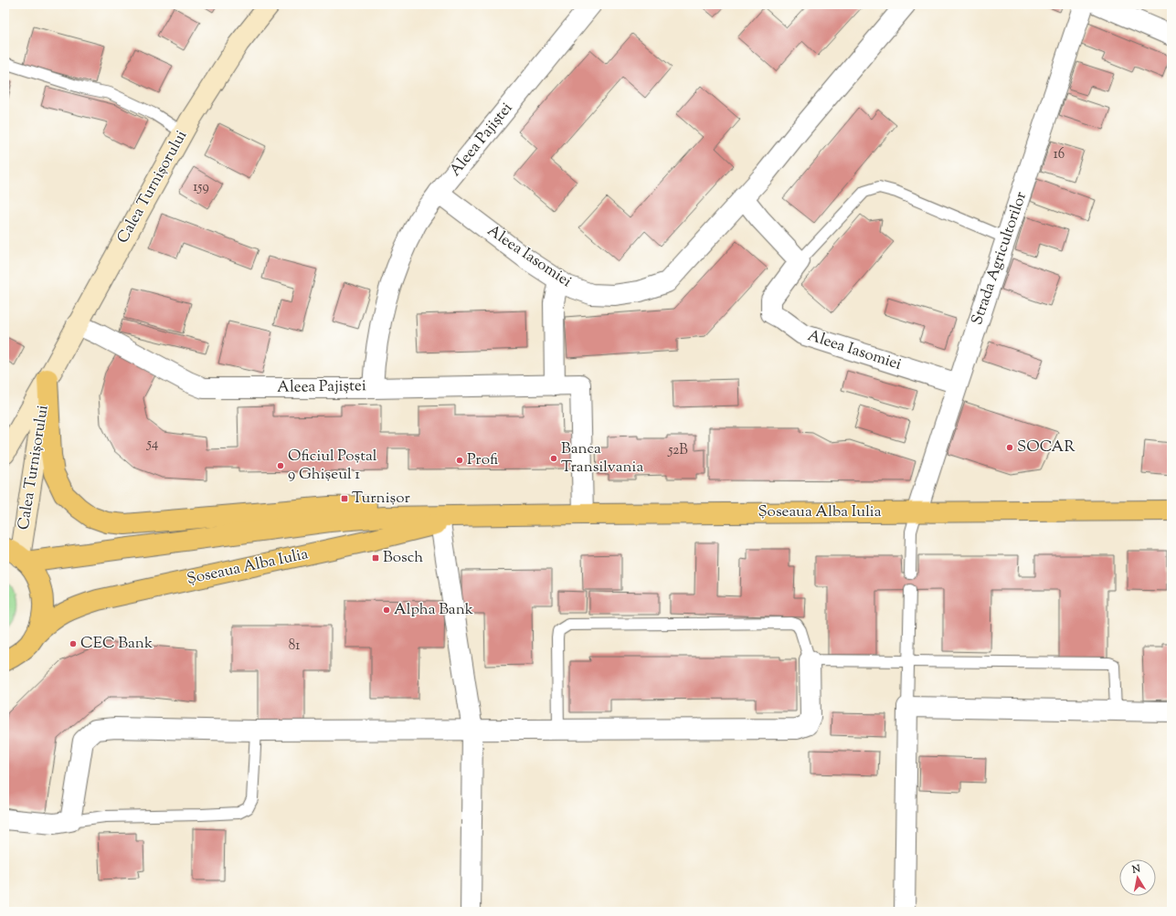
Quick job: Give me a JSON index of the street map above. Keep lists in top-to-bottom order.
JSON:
{
  "streets": {
    "main road": ["Șoseaua Alba Iulia"],
    "street": [
      "Aleea Pajiștei",
      "Calea Turnișorului",
      "Aleea Iasomiei",
      "Strada Agricultorilor"
    ]
  },
  "crossings": [
    ["Aleea Pajiștei", "Calea Turnișorului"],
    ["Aleea Pajiștei", "Aleea Iasomiei"],
    ["Calea Turnișorului", "Șoseaua Alba Iulia"],
    ["Aleea Iasomiei", "Strada Agricultorilor"],
    ["Strada Agricultorilor", "Șoseaua Alba Iulia"]
  ],
  "places": {
    "other": [
      "SOCAR",
      "Banca Transilvania",
      "Profi",
      "Oficiul Poștal 9 Ghișeul 1",
      "Alpha Bank",
      "CEC Bank"
    ],
    "transit": ["Turnișor", "Bosch"]
  },
  "house_numbers": [
    "16",
    "159",
    "54",
    "52B",
    "81"
  ],
  "north": "top"
}
